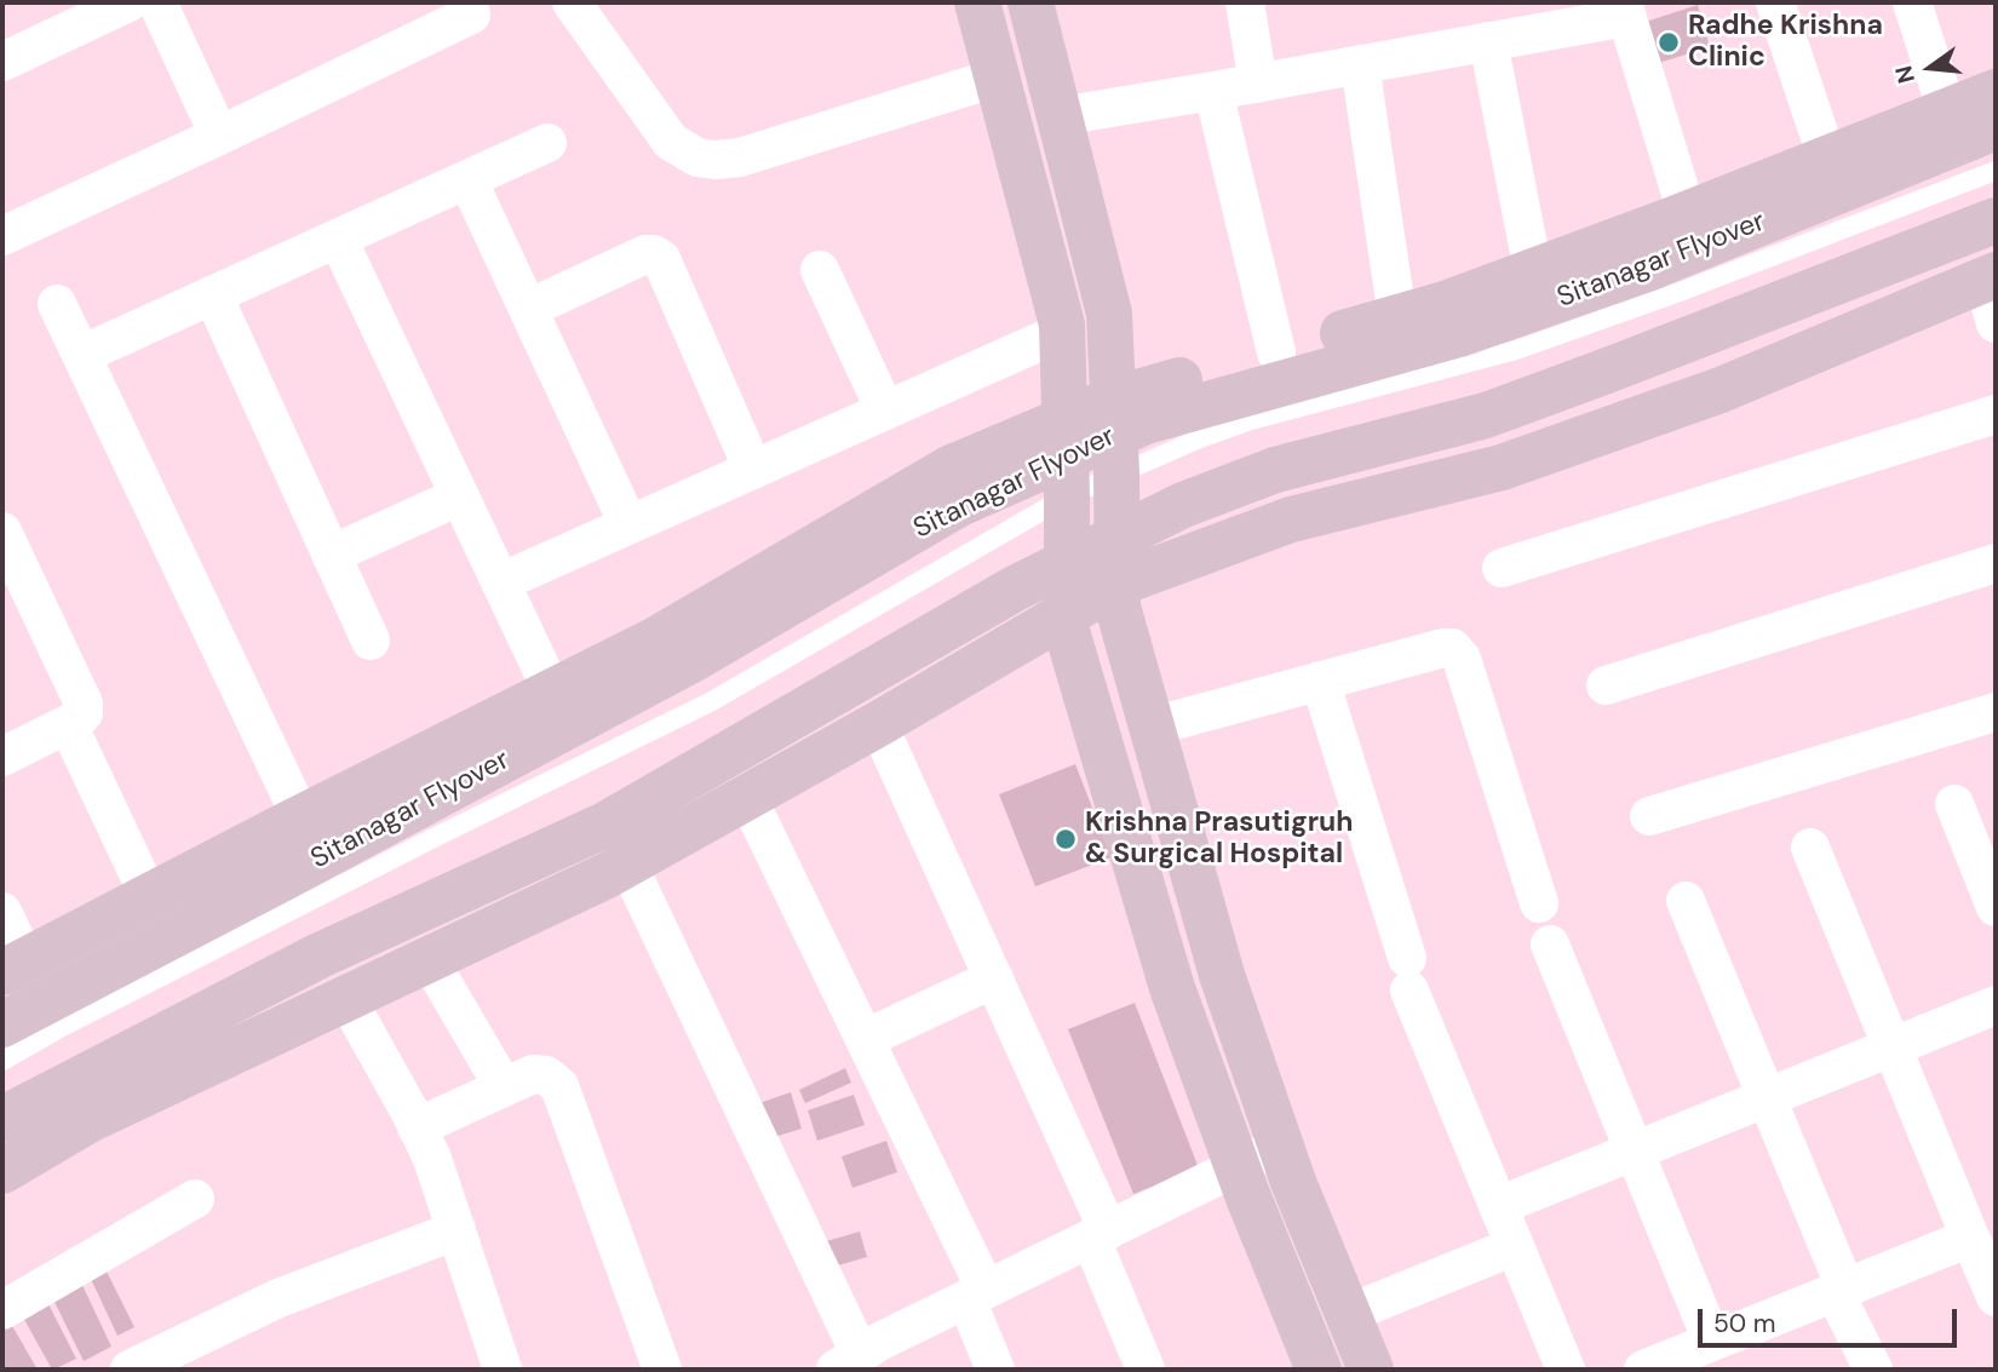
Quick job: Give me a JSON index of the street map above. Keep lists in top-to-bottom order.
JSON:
{
  "streets": {
    "street": ["Sitanagar Flyover"]
  },
  "places": ["Radhe Krishna Clinic", "Krishna Prasutigruh & Surgical Hospital"],
  "scale_bar": "50 m",
  "north": "left"
}
